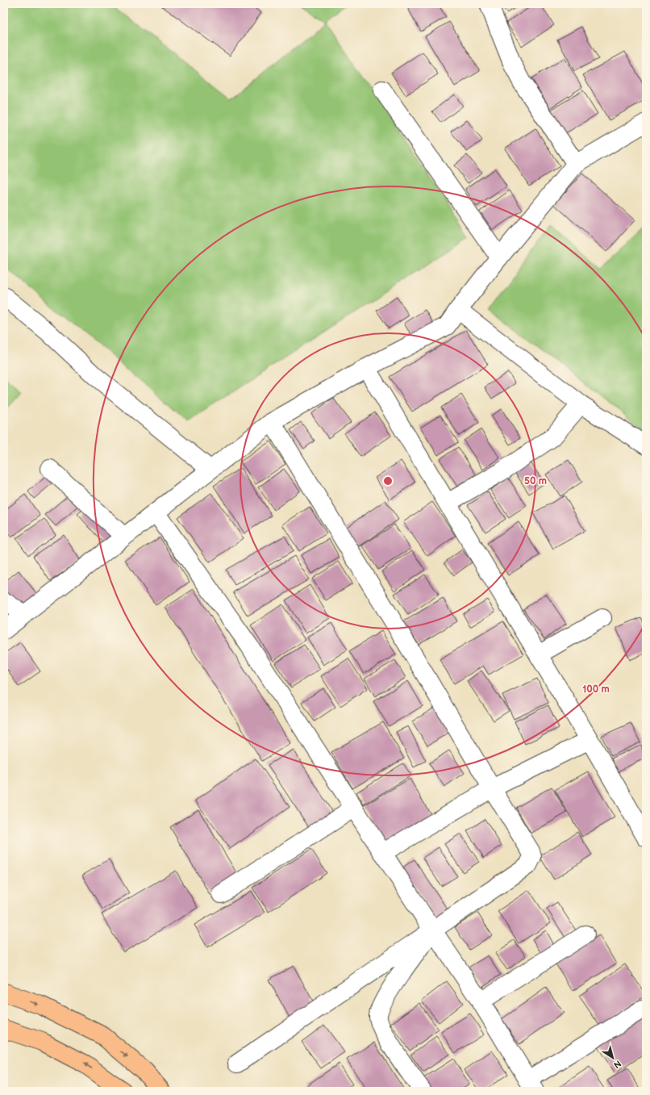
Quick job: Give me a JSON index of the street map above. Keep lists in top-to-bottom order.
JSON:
{
  "north": "bottom right",
  "rings": ["50 m", "100 m"]
}
